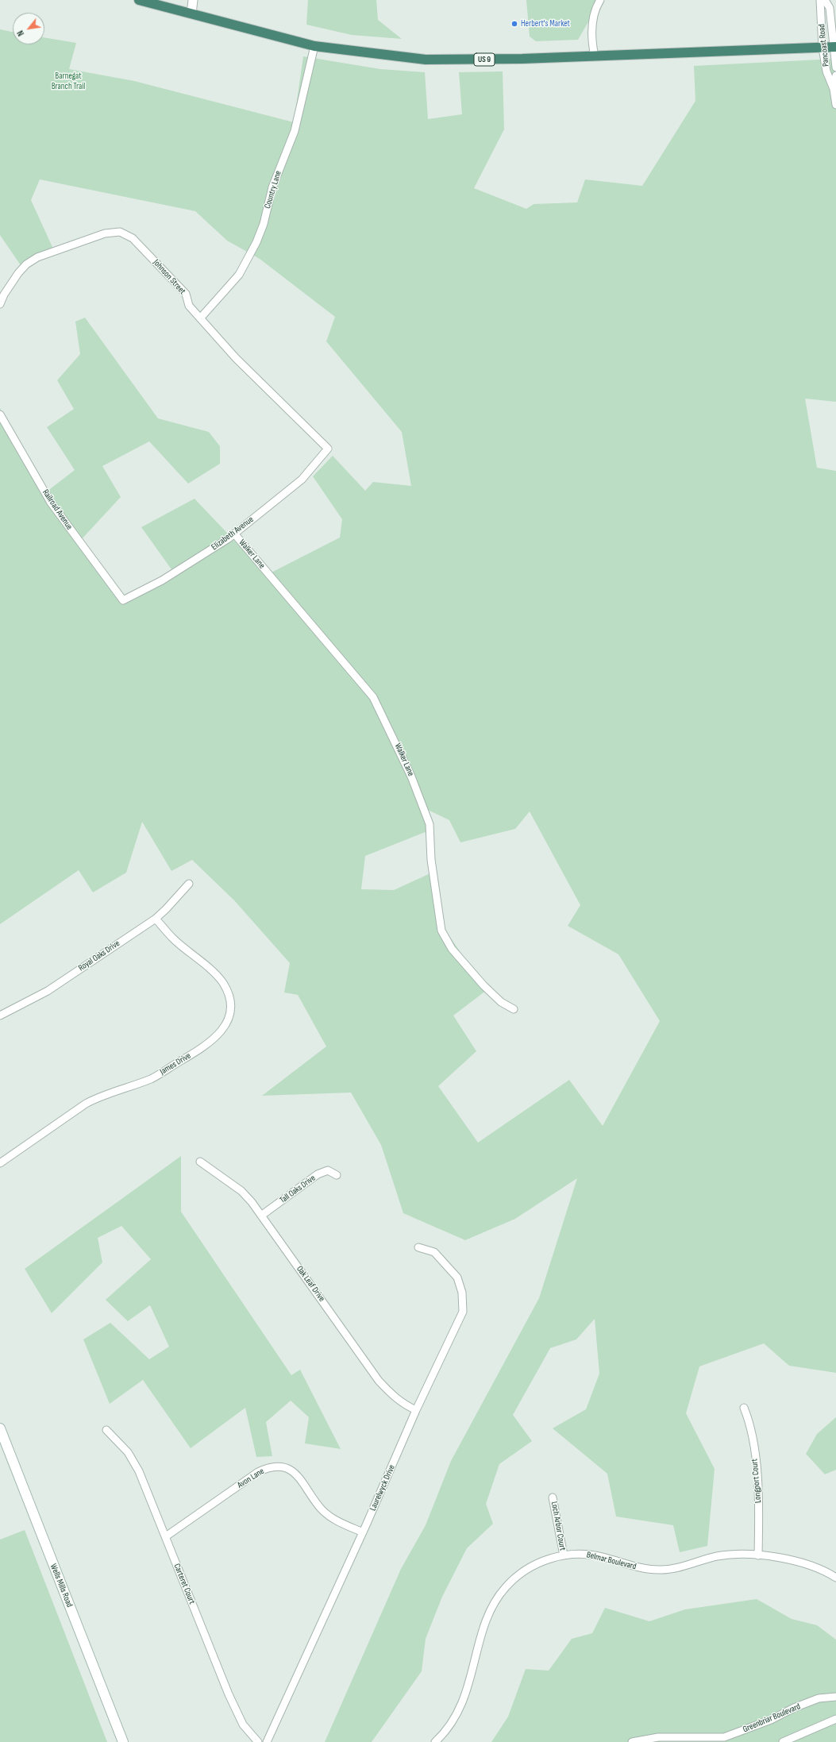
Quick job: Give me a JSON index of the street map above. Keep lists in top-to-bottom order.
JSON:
{
  "streets": {
    "highway": ["US 9"],
    "main road": ["Wells Mills Road"],
    "street": [
      "Pancoast Road",
      "Country Lane",
      "Johnson Street",
      "Railroad Avenue",
      "Elizabeth Avenue",
      "Walker Lane",
      "Royal Oaks Drive",
      "James Drive",
      "Tall Oaks Drive",
      "Oak Leaf Drive",
      "Avon Lane",
      "Longport Court",
      "Laurelwyck Drive",
      "Loch Arbor Court",
      "Belmar Boulevard",
      "Carteret Court",
      "Greenbriar Boulevard"
    ]
  },
  "crossings": [
    ["Pancoast Road", "US 9"],
    ["US 9", "Country Lane"],
    ["Country Lane", "Johnson Street"],
    ["Johnson Street", "Elizabeth Avenue"],
    ["Railroad Avenue", "Elizabeth Avenue"],
    ["Elizabeth Avenue", "Walker Lane"],
    ["Royal Oaks Drive", "James Drive"],
    ["Tall Oaks Drive", "Oak Leaf Drive"],
    ["Oak Leaf Drive", "Laurelwyck Drive"],
    ["Avon Lane", "Laurelwyck Drive"],
    ["Avon Lane", "Carteret Court"],
    ["Longport Court", "Belmar Boulevard"],
    ["Loch Arbor Court", "Belmar Boulevard"]
  ],
  "parks": ["Barnegat Branch Trail"],
  "places": ["Herbert's Market"],
  "north": "bottom left"
}
